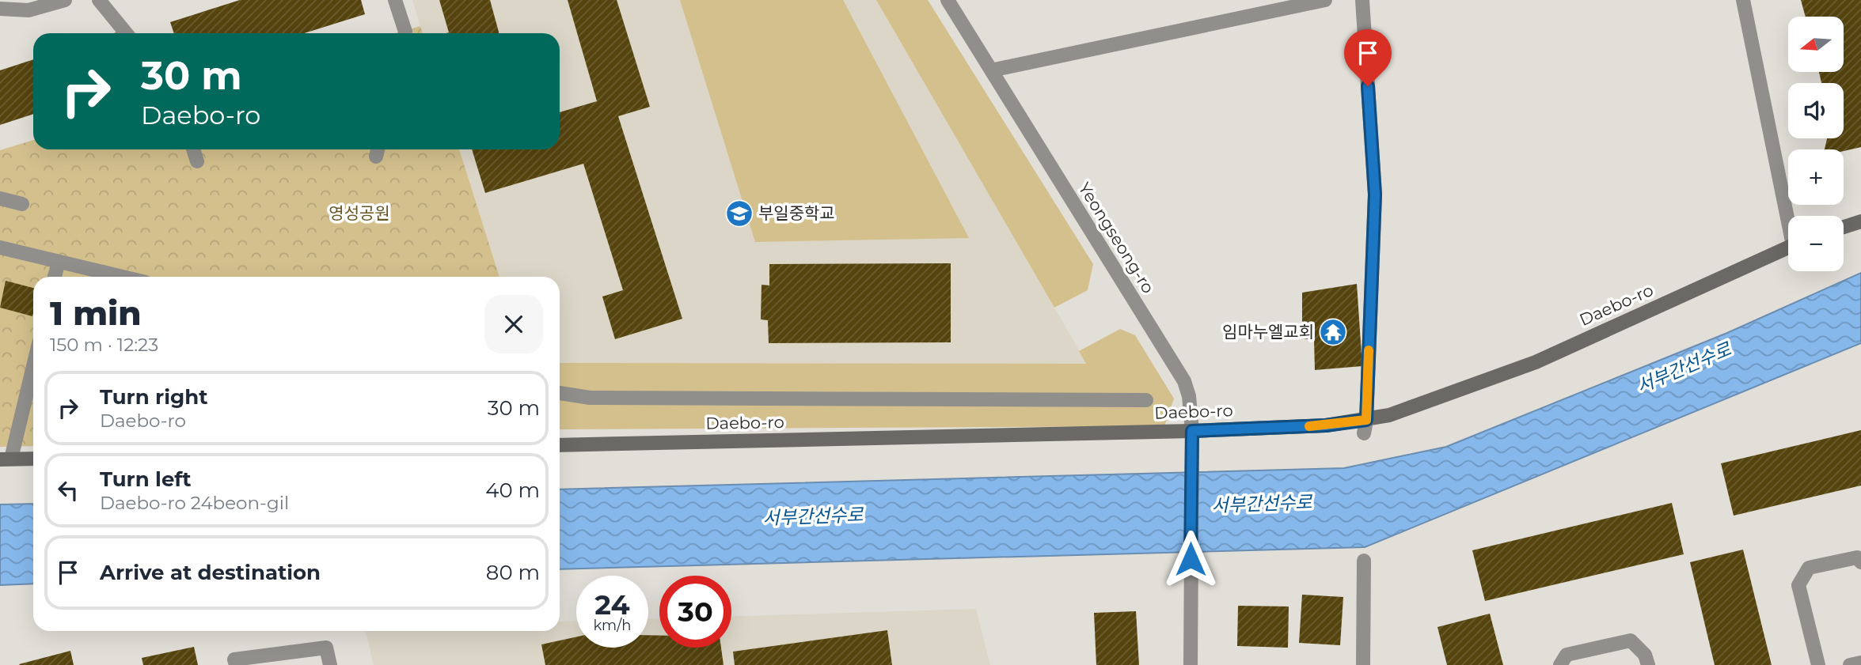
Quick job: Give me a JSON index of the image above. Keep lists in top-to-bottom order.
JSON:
{
  "streets": {
    "main road": ["Daebo-ro"],
    "street": ["Yeongseong-ro"]
  },
  "crossings": [
    ["Yeongseong-ro", "Daebo-ro"]
  ],
  "water": ["서부간선수로"],
  "parks": ["영성공원"],
  "places": {
    "school or university": ["부일중학교"],
    "temple": ["임마누엘교회"]
  },
  "north": "left",
  "page": {
    "map_buttons": ["+", "−"],
    "turn": ["30 m", "Daebo-ro"],
    "heading": ["1 min", "150 m · 12:23"],
    "list": [
      {
        "name": "Turn right",
        "note": "Daebo-ro",
        "value": "30 m"
      },
      {
        "name": "Turn left",
        "note": "Daebo-ro 24beon-gil",
        "value": "40 m"
      },
      {
        "name": "Arrive at destination",
        "value": "80 m"
      }
    ],
    "speed": "24 km/h",
    "limit": "30"
  }
}
